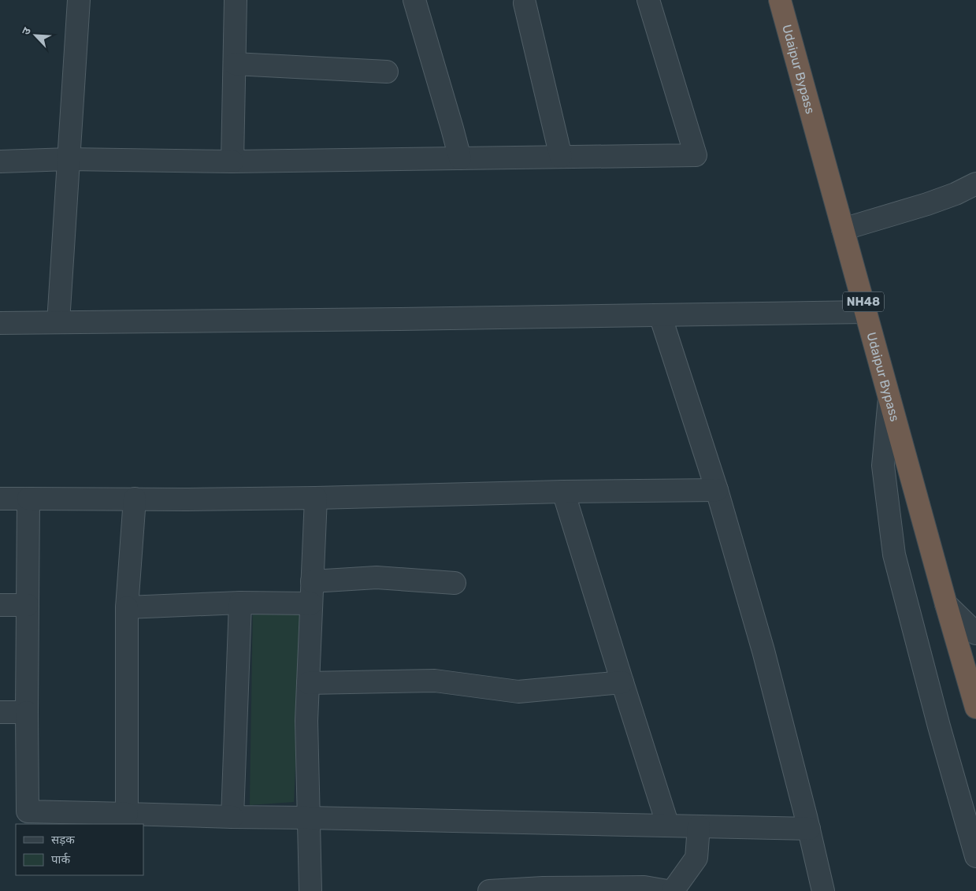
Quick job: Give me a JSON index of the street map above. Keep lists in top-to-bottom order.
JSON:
{
  "streets": {
    "highway": ["Udaipur Bypass", "NH48"]
  },
  "legend": ["सड़क", "पार्क"],
  "north": "top left"
}
